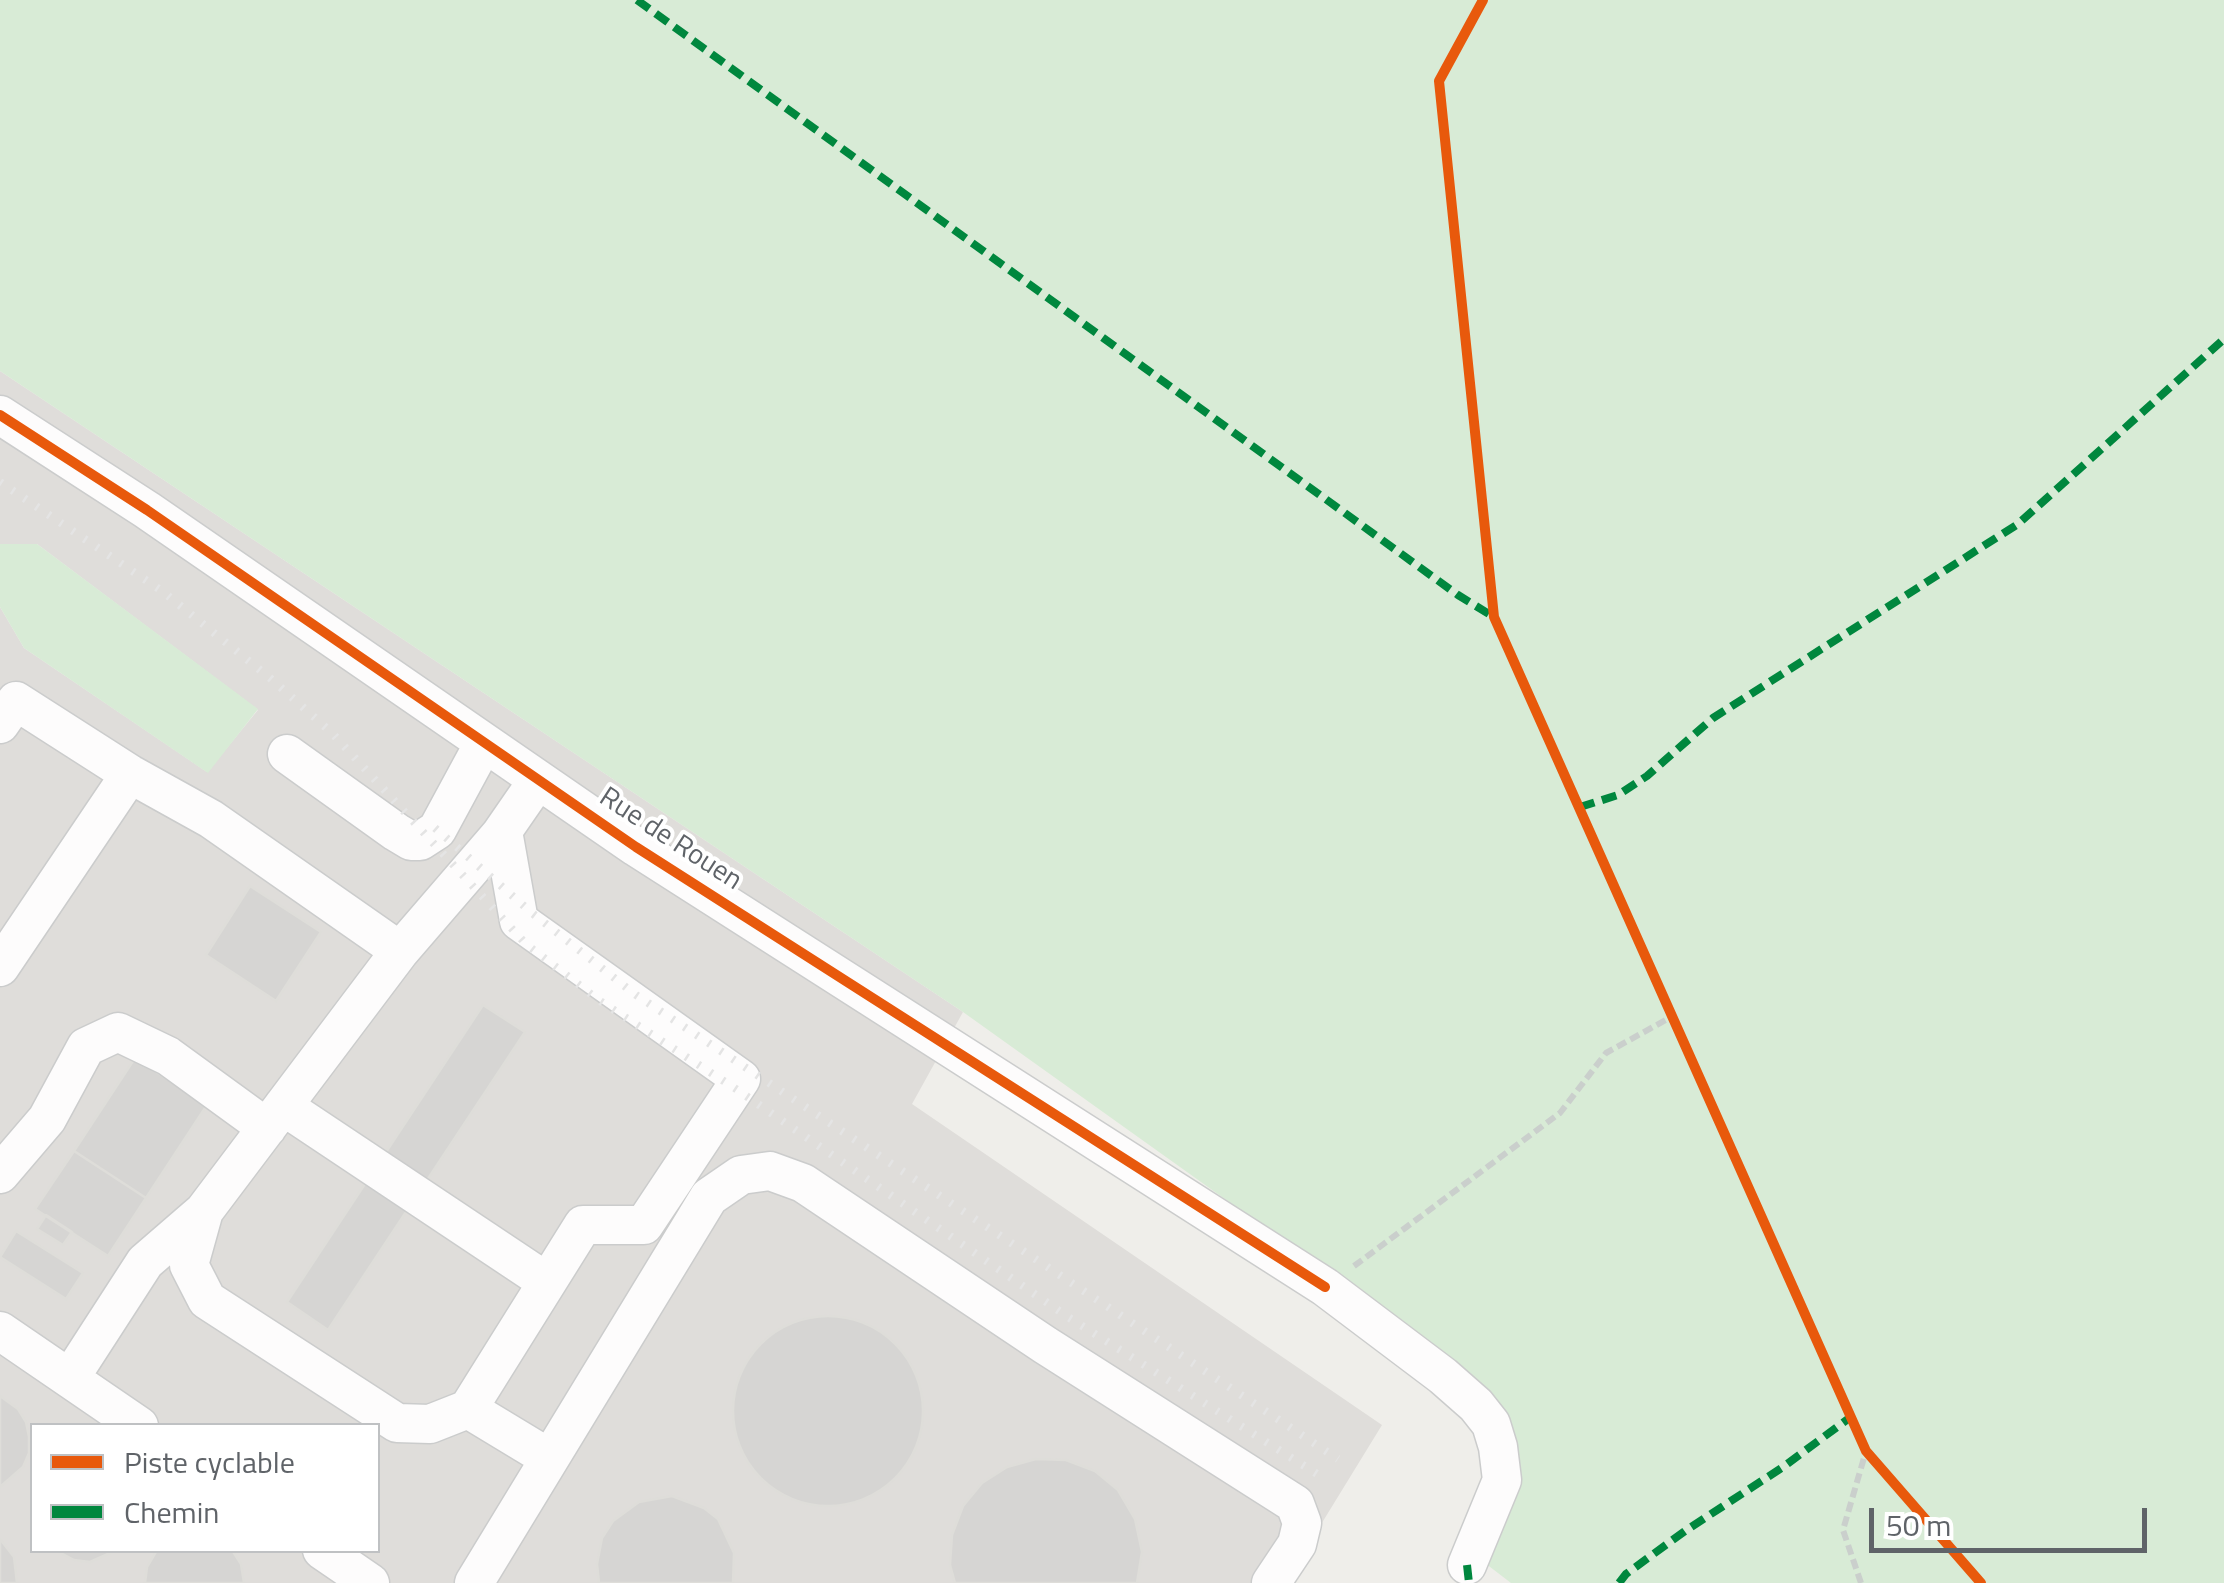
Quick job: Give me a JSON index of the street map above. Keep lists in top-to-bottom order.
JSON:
{
  "streets": {
    "street": ["Rue de Rouen"]
  },
  "legend": ["Piste cyclable", "Chemin"],
  "scale_bar": "50 m"
}
